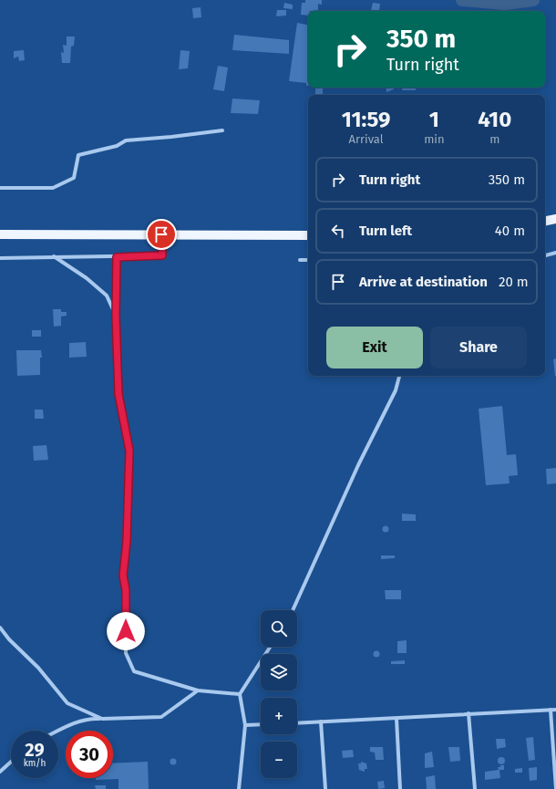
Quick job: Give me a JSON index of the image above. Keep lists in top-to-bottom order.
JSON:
{
  "page": {
    "turn": ["350 m", "Turn right"],
    "eta": [
      "11:59",
      "Arrival",
      "1",
      "min",
      "410",
      "m"
    ],
    "list": [
      {
        "name": "Turn right",
        "value": "350 m"
      },
      {
        "name": "Turn left",
        "value": "40 m"
      },
      {
        "name": "Arrive at destination",
        "value": "20 m"
      }
    ],
    "buttons": ["Exit", "Share"],
    "map_buttons": ["+", "−"],
    "speed": "29 km/h",
    "limit": "30"
  }
}
